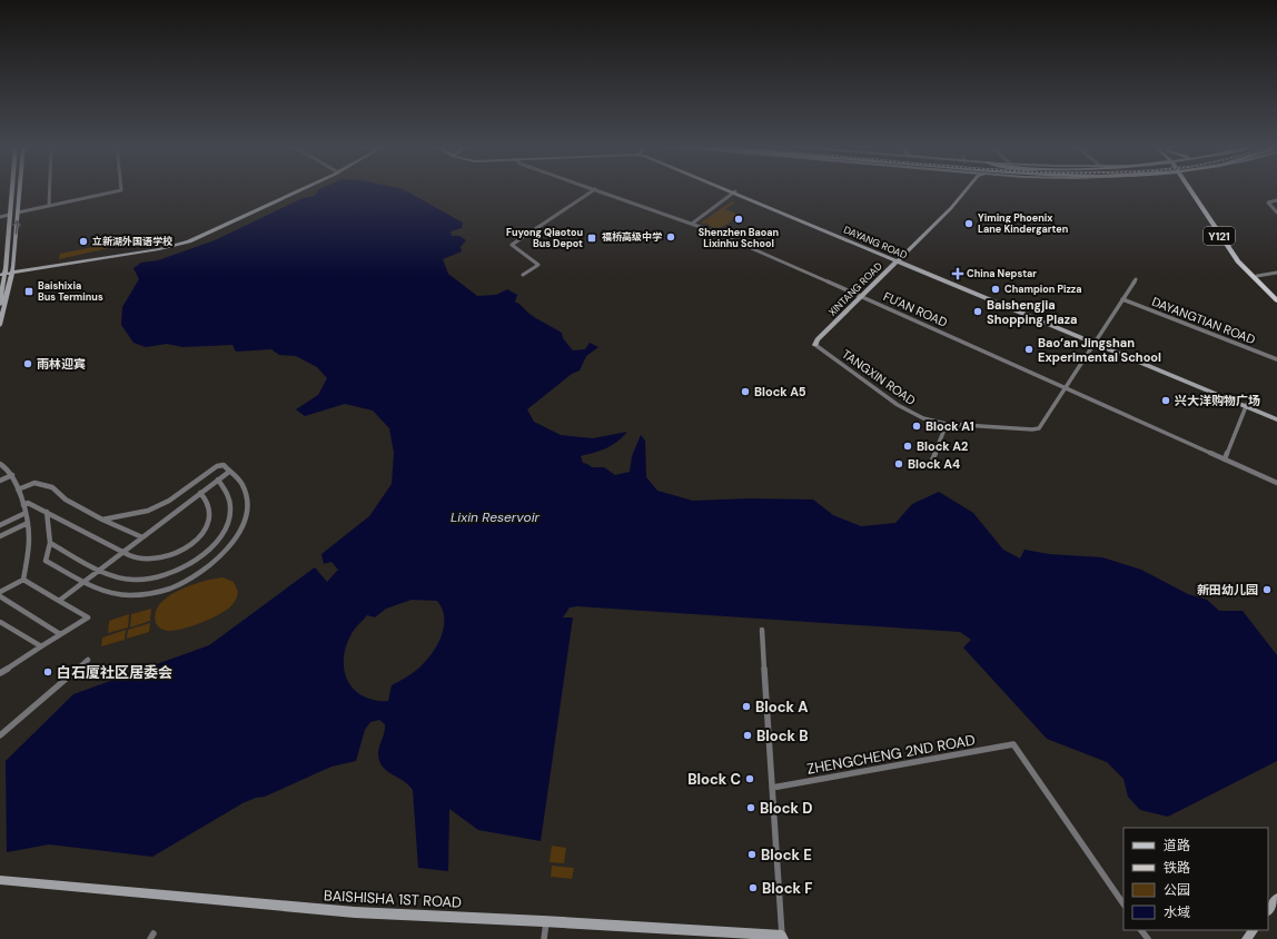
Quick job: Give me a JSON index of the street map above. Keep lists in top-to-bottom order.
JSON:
{
  "streets": {
    "main road": [
      "Y121",
      "DAYANG ROAD",
      "XINTANG ROAD",
      "BAISHISHA 1ST ROAD"
    ],
    "street": [
      "FU'AN ROAD",
      "DAYANGTIAN ROAD",
      "TANGXIN ROAD",
      "ZHENGCHENG 2ND ROAD"
    ]
  },
  "crossings": [
    ["DAYANG ROAD", "XINTANG ROAD"],
    ["XINTANG ROAD", "FU'AN ROAD"],
    ["XINTANG ROAD", "TANGXIN ROAD"],
    ["FU'AN ROAD", "TANGXIN ROAD"]
  ],
  "water": ["Lixin Reservoir"],
  "places": {
    "other": [
      "Shenzhen Baoan Lixinhu School",
      "Yiming Phoenix Lane Kindergarten",
      "福桥高级中学",
      "立新湖外国语学校",
      "Champion Pizza",
      "Baishengjia Shopping Plaza",
      "Bao’an Jingshan Experimental School",
      "雨林迎宾",
      "Block A5",
      "兴大洋购物广场",
      "Block A1",
      "Block A2",
      "Block A4",
      "新田幼儿园",
      "白石厦社区居委会",
      "Block A",
      "Block B",
      "Block C",
      "Block D",
      "Block E",
      "Block F"
    ],
    "transit": ["Fuyong Qiaotou Bus Depot", "Baishixia Bus Terminus"],
    "health": ["China Nepstar"]
  },
  "legend": [
    "道路",
    "铁路",
    "公园",
    "水域"
  ]
}
